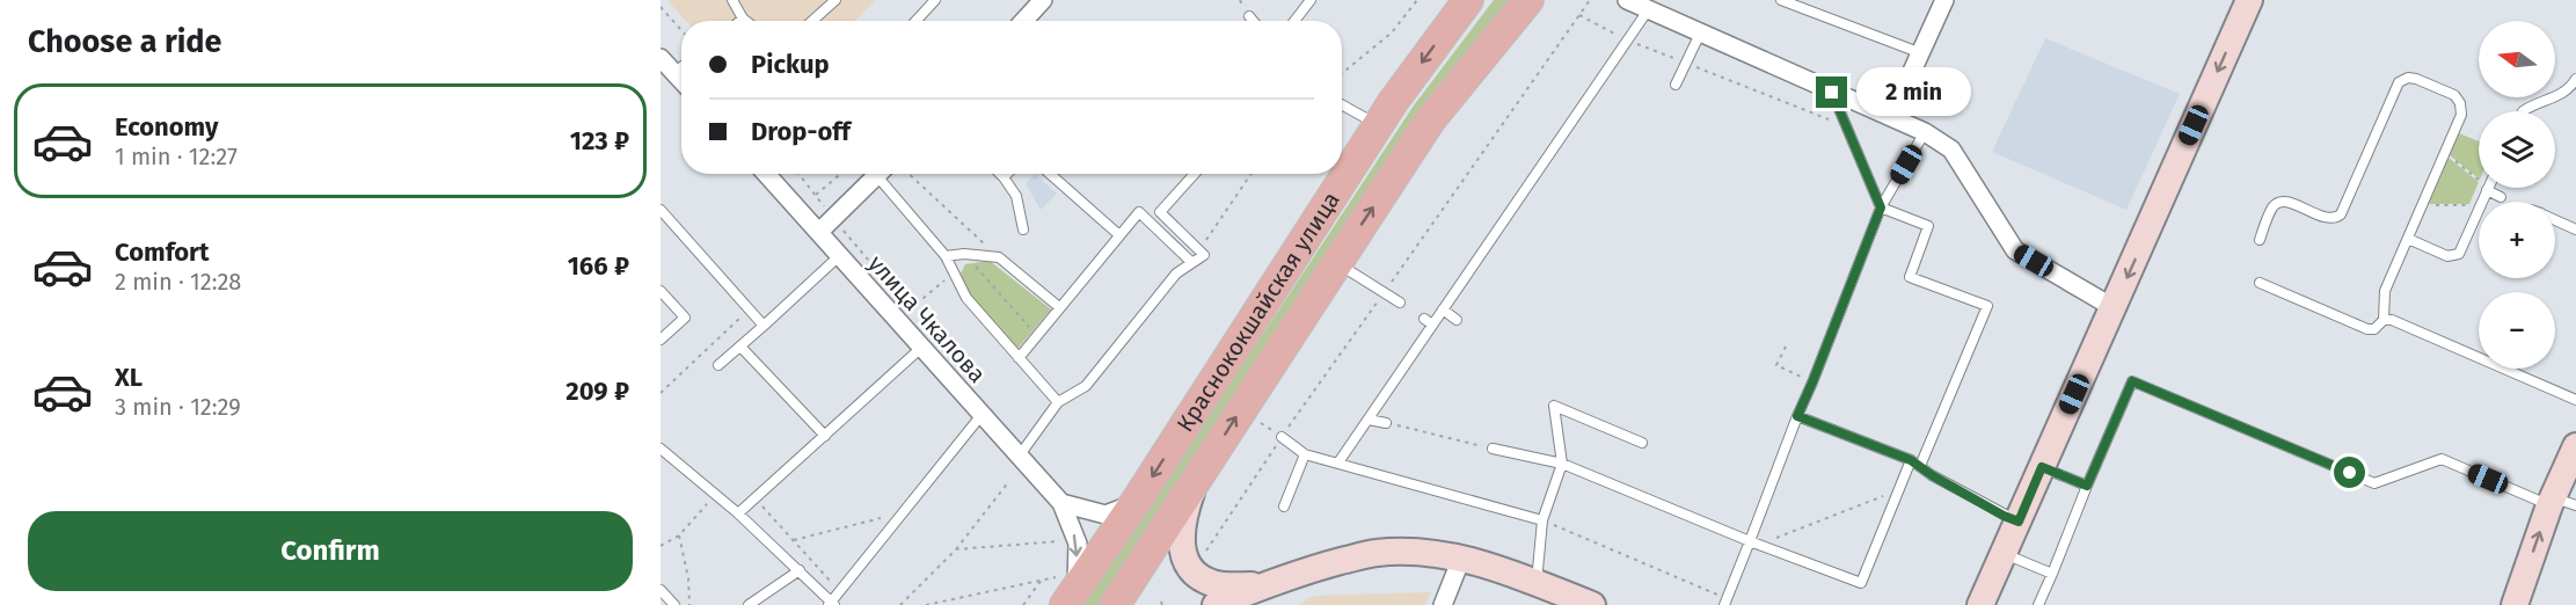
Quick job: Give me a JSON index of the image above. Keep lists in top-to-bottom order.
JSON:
{
  "streets": {
    "main road": ["Краснококшайская улица"],
    "street": ["улица Чкалова"]
  },
  "crossings": [
    ["Краснококшайская улица", "улица Чкалова"]
  ],
  "north": "left",
  "page": {
    "heading": "Choose a ride",
    "map_buttons": ["+", "−"],
    "banner": ["Pickup", "Drop-off"],
    "bubble": "2 min",
    "list": [
      {
        "name": "Economy",
        "note": "1 min · 12:27",
        "value": "123 ₽"
      },
      {
        "name": "Comfort",
        "note": "2 min · 12:28",
        "value": "166 ₽"
      },
      {
        "name": "XL",
        "note": "3 min · 12:29",
        "value": "209 ₽"
      }
    ],
    "buttons": "Confirm"
  }
}
